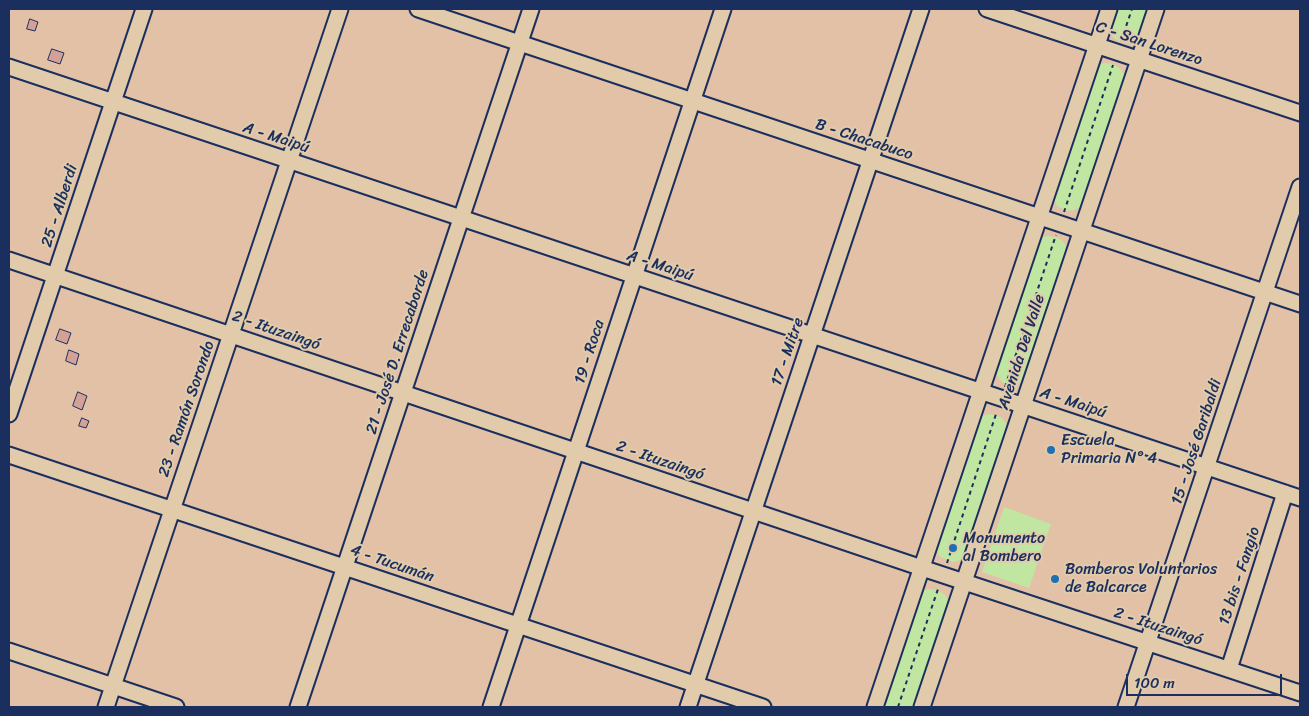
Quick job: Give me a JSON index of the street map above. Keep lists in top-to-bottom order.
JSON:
{
  "streets": {
    "street": [
      "C - San Lorenzo",
      "A - Maipú",
      "B - Chacabuco",
      "25 - Alberdi",
      "2 - Ituzaingó",
      "21 - José D. Errecaborde",
      "19 - Roca",
      "17 - Mitre",
      "Avenida Del Valle",
      "23 - Ramón Sorondo",
      "15 - José Garibaldi",
      "4 - Tucumán",
      "13 bis - Fangio"
    ]
  },
  "crossings": [
    ["C - San Lorenzo", "Avenida Del Valle"],
    ["A - Maipú", "25 - Alberdi"],
    ["A - Maipú", "21 - José D. Errecaborde"],
    ["A - Maipú", "19 - Roca"],
    ["A - Maipú", "17 - Mitre"],
    ["A - Maipú", "Avenida Del Valle"],
    ["A - Maipú", "23 - Ramón Sorondo"],
    ["A - Maipú", "15 - José Garibaldi"],
    ["A - Maipú", "13 bis - Fangio"],
    ["B - Chacabuco", "21 - José D. Errecaborde"],
    ["B - Chacabuco", "19 - Roca"],
    ["B - Chacabuco", "17 - Mitre"],
    ["B - Chacabuco", "Avenida Del Valle"],
    ["B - Chacabuco", "15 - José Garibaldi"],
    ["25 - Alberdi", "2 - Ituzaingó"],
    ["2 - Ituzaingó", "21 - José D. Errecaborde"],
    ["2 - Ituzaingó", "19 - Roca"],
    ["2 - Ituzaingó", "17 - Mitre"],
    ["2 - Ituzaingó", "Avenida Del Valle"],
    ["2 - Ituzaingó", "23 - Ramón Sorondo"],
    ["2 - Ituzaingó", "15 - José Garibaldi"],
    ["2 - Ituzaingó", "13 bis - Fangio"],
    ["21 - José D. Errecaborde", "4 - Tucumán"],
    ["19 - Roca", "4 - Tucumán"],
    ["17 - Mitre", "4 - Tucumán"],
    ["23 - Ramón Sorondo", "4 - Tucumán"]
  ],
  "places": ["Escuela Primaria N° 4", "Monumento al Bombero", "Bomberos Voluntarios de Balcarce"],
  "scale_bar": "100 m"
}
